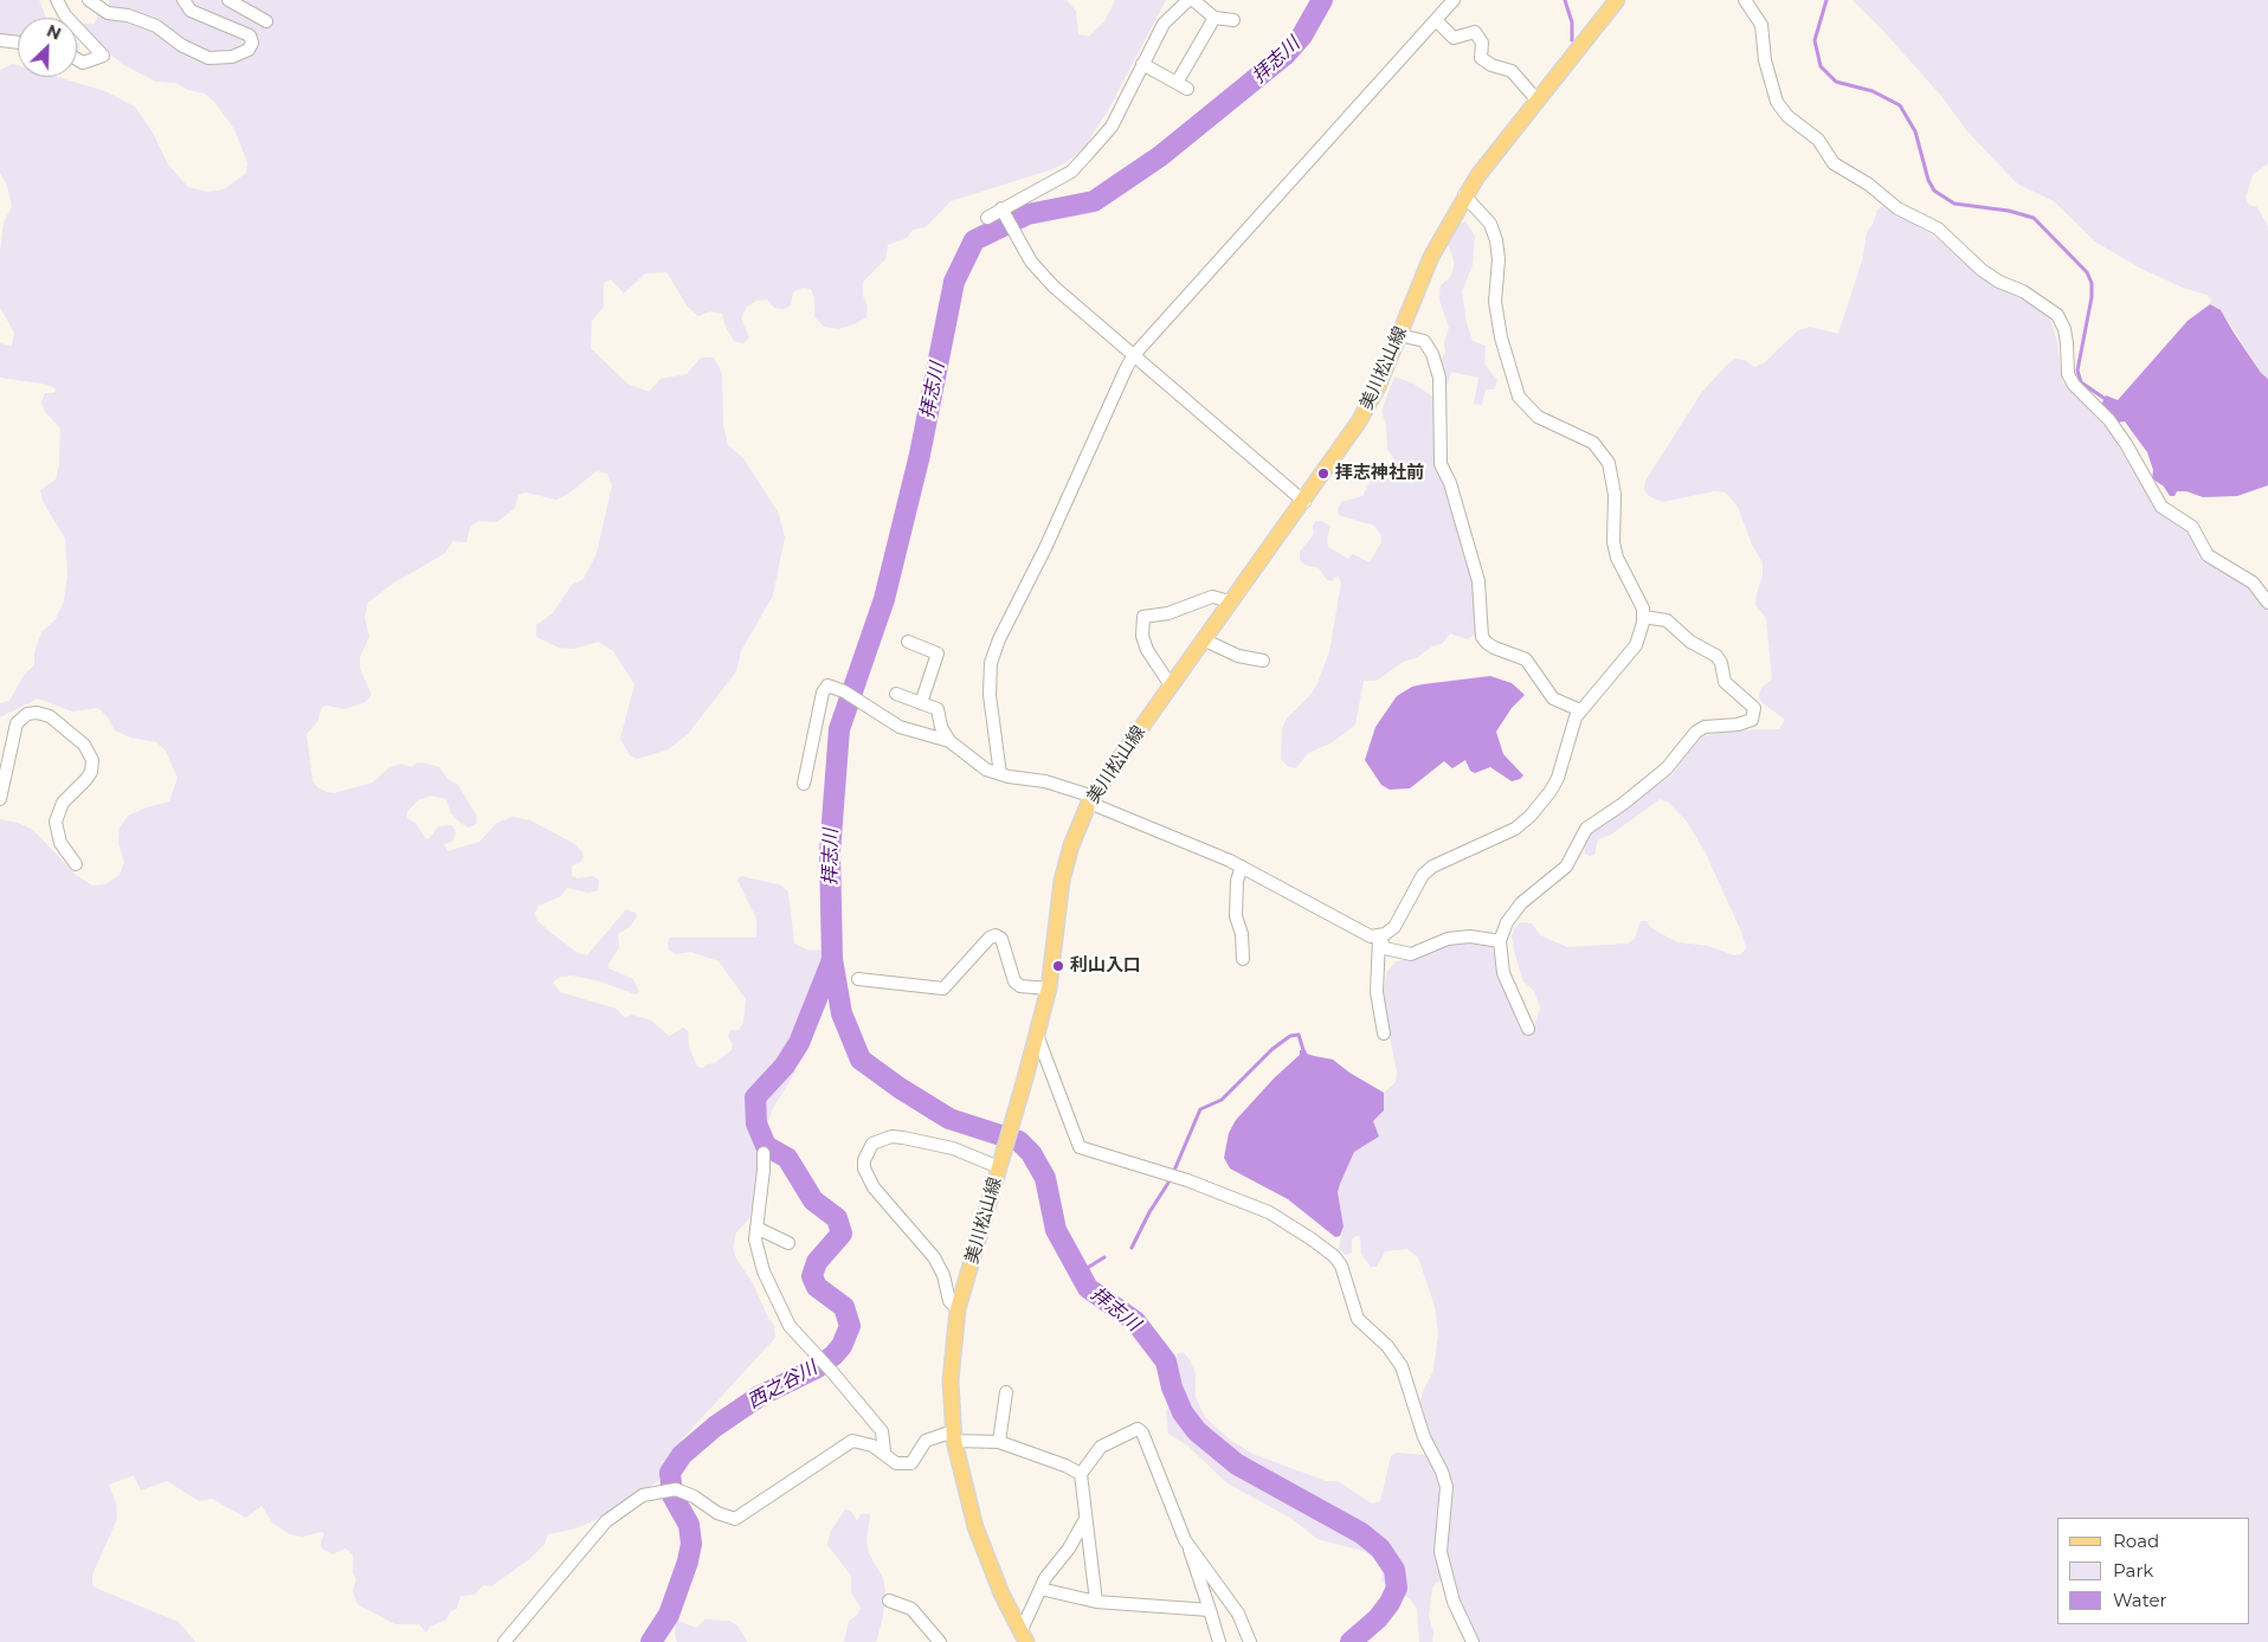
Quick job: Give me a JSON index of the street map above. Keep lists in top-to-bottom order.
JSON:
{
  "streets": {
    "main road": ["美川松山線"]
  },
  "water": ["拝志川", "西之谷川"],
  "places": ["拝志神社前", "利山入口"],
  "legend": ["Road", "Park", "Water"],
  "north": "top right"
}
